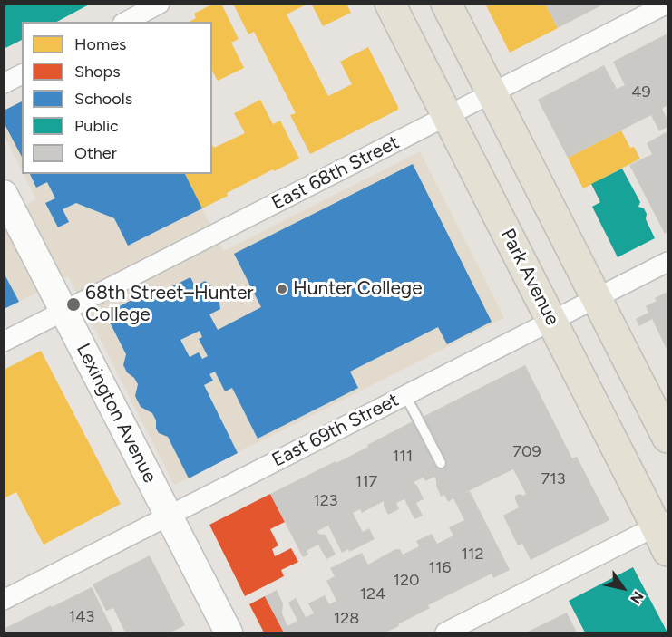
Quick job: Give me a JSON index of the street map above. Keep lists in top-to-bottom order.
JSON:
{
  "streets": {
    "main road": ["Park Avenue", "Lexington Avenue"],
    "street": ["East 68th Street", "East 69th Street"]
  },
  "crossings": [
    ["East 68th Street", "Park Avenue"],
    ["East 68th Street", "Lexington Avenue"],
    ["Park Avenue", "East 69th Street"],
    ["Lexington Avenue", "East 69th Street"]
  ],
  "places": ["Hunter College", "68th Street–Hunter College"],
  "house_numbers": [
    "49",
    "709",
    "111",
    "713",
    "117",
    "123",
    "112",
    "116",
    "120",
    "124",
    "143",
    "128"
  ],
  "legend": [
    "Homes",
    "Shops",
    "Schools",
    "Public",
    "Other"
  ],
  "north": "bottom right"
}
